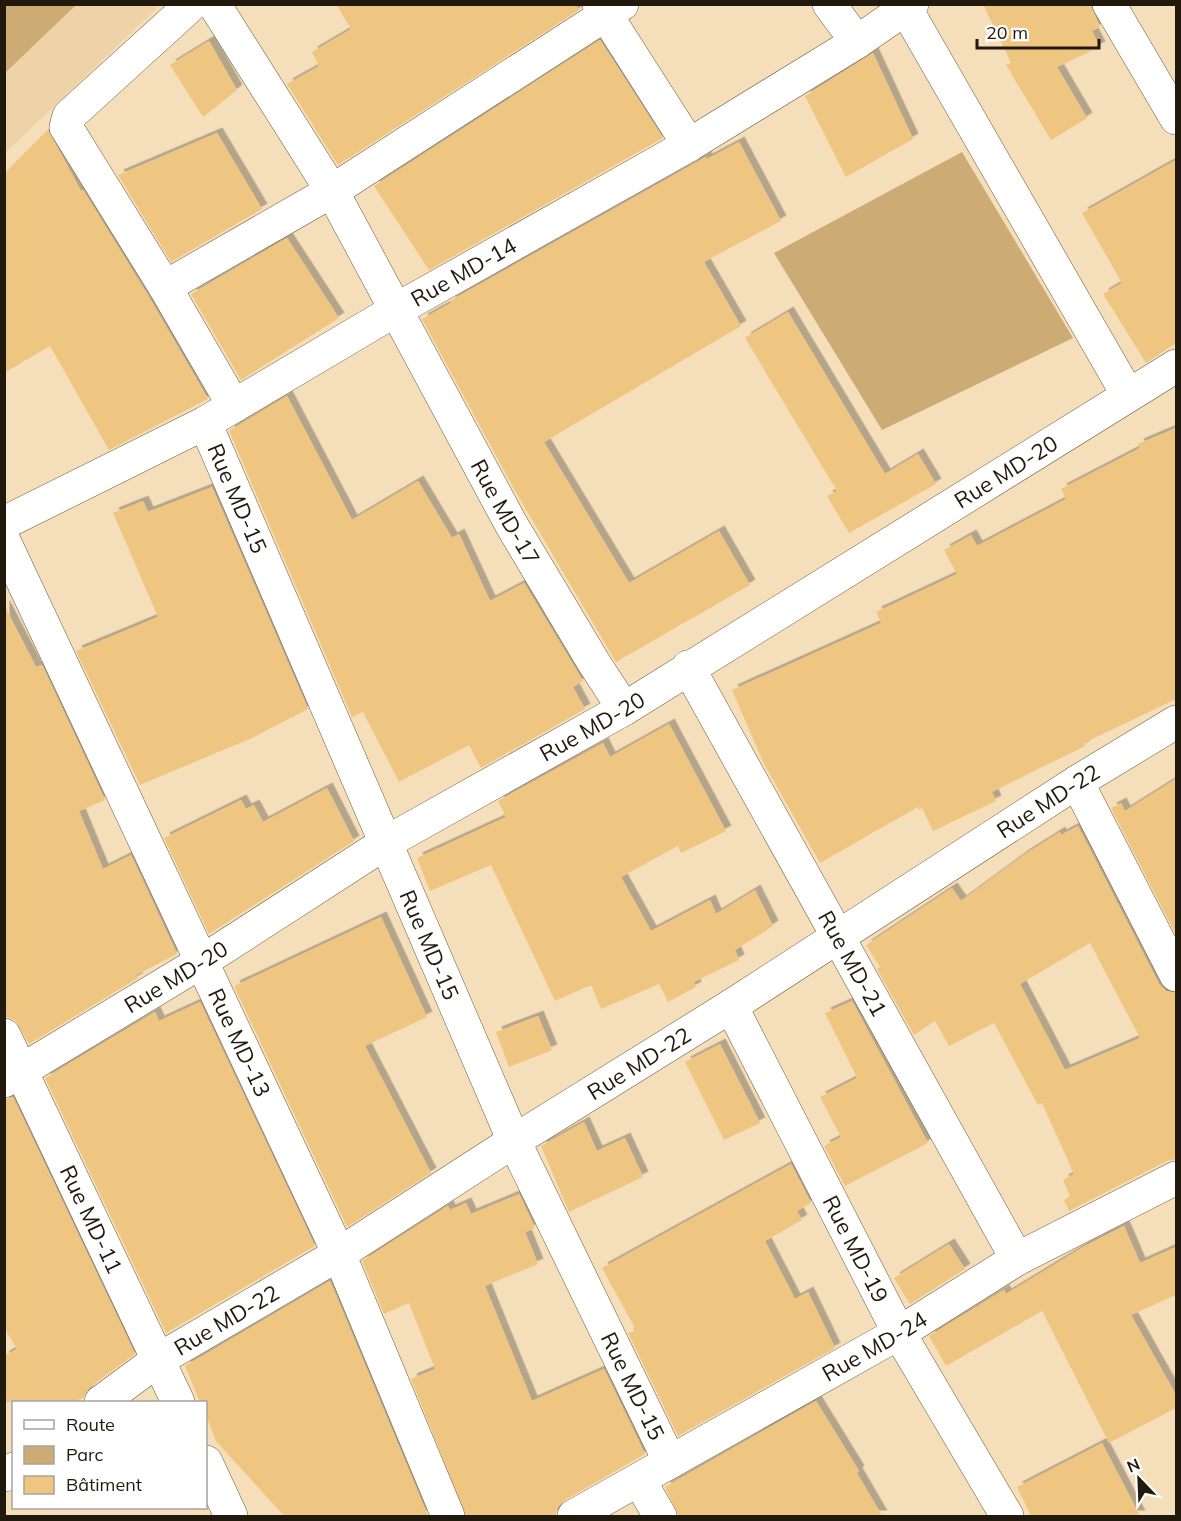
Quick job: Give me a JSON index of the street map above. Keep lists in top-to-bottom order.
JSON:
{
  "streets": {
    "street": [
      "Rue MD-14",
      "Rue MD-20",
      "Rue MD-15",
      "Rue MD-17",
      "Rue MD-22",
      "Rue MD-21",
      "Rue MD-13",
      "Rue MD-11",
      "Rue MD-19",
      "Rue MD-24"
    ]
  },
  "crossings": [
    ["Rue MD-14", "Rue MD-15"],
    ["Rue MD-14", "Rue MD-17"],
    ["Rue MD-20", "Rue MD-15"],
    ["Rue MD-20", "Rue MD-17"],
    ["Rue MD-20", "Rue MD-21"],
    ["Rue MD-20", "Rue MD-13"],
    ["Rue MD-20", "Rue MD-11"],
    ["Rue MD-15", "Rue MD-22"],
    ["Rue MD-15", "Rue MD-24"],
    ["Rue MD-22", "Rue MD-21"],
    ["Rue MD-22", "Rue MD-13"],
    ["Rue MD-22", "Rue MD-11"],
    ["Rue MD-22", "Rue MD-19"],
    ["Rue MD-21", "Rue MD-24"],
    ["Rue MD-19", "Rue MD-24"]
  ],
  "legend": ["Route", "Parc", "Bâtiment"],
  "scale_bar": "20 m",
  "north": "top left"
}
